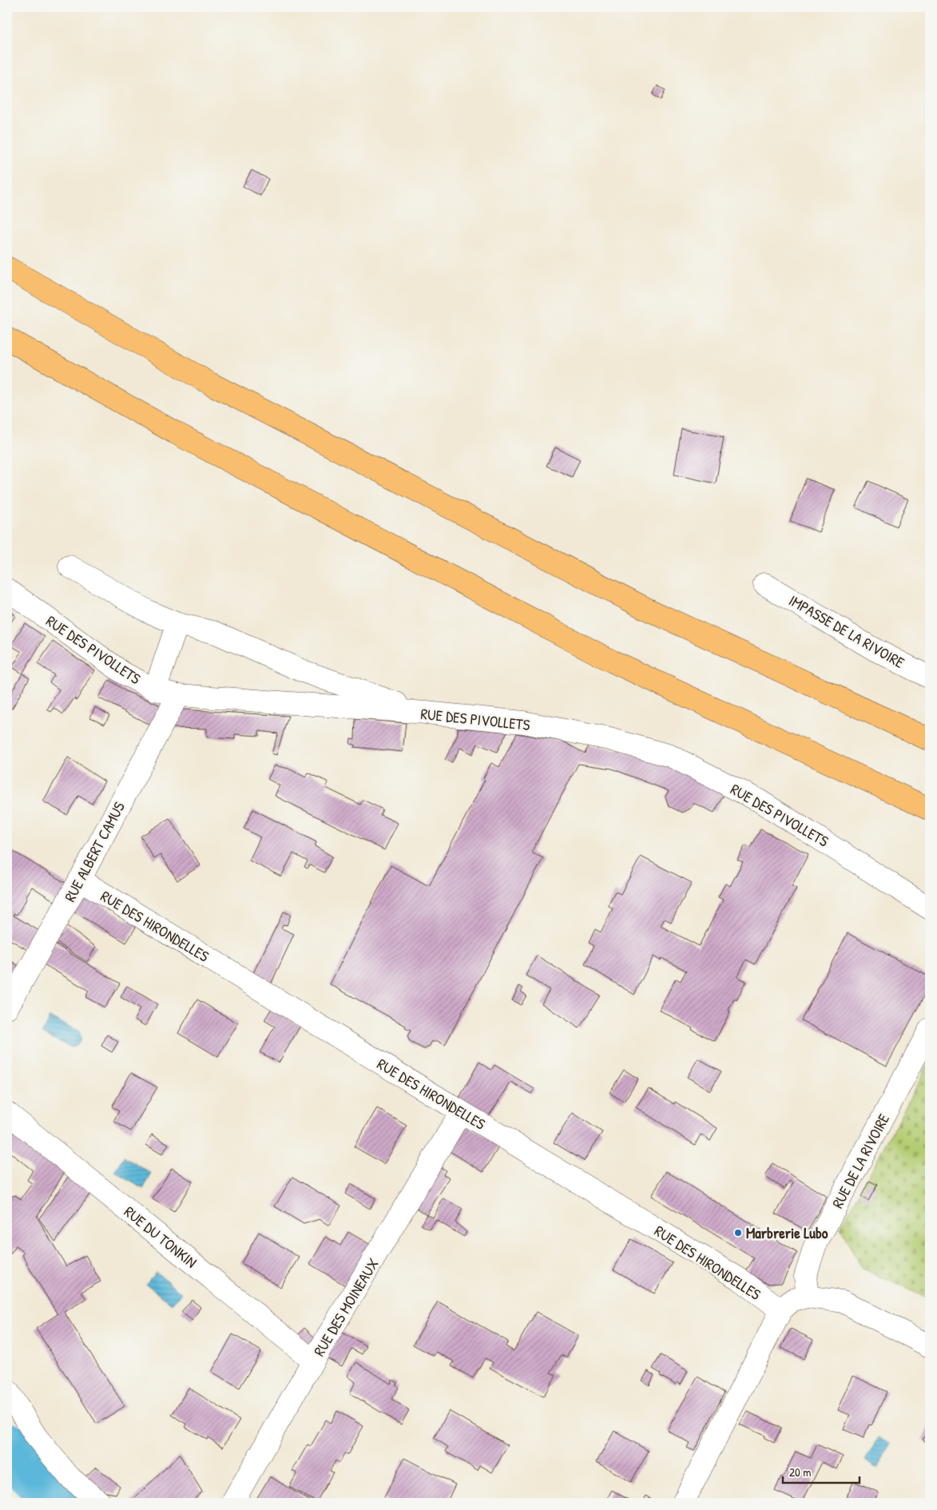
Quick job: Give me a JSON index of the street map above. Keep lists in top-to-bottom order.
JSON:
{
  "streets": {
    "street": [
      "IMPASSE DE LA RIVOIRE",
      "RUE DES PIVOLLETS",
      "RUE ALBERT CAMUS",
      "RUE DES HIRONDELLES",
      "RUE DE LA RIVOIRE",
      "RUE DU TONKIN",
      "RUE DES MOINEAUX"
    ]
  },
  "crossings": [
    ["RUE DES PIVOLLETS", "RUE ALBERT CAMUS"],
    ["RUE ALBERT CAMUS", "RUE DES HIRONDELLES"],
    ["RUE DES HIRONDELLES", "RUE DES MOINEAUX"],
    ["RUE DU TONKIN", "RUE DES MOINEAUX"]
  ],
  "places": ["Marbrerie Lubo"],
  "scale_bar": "20 m"
}
